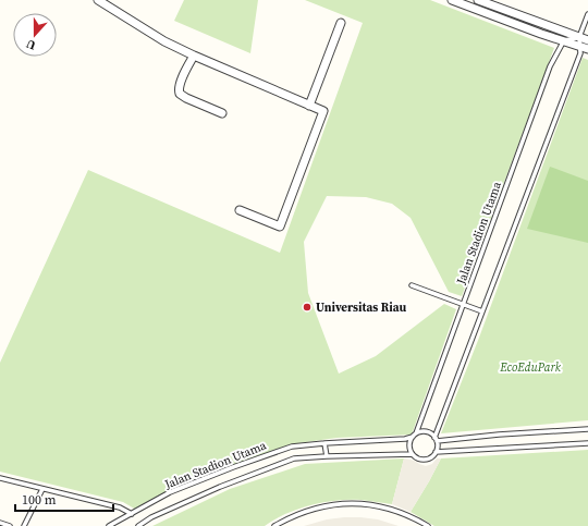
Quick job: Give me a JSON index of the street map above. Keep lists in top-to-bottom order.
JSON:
{
  "streets": {
    "lane": ["Jalan Stadion Utama"]
  },
  "parks": ["EcoEduPark"],
  "places": ["Universitas Riau"],
  "scale_bar": "100 m",
  "north": "bottom"
}
